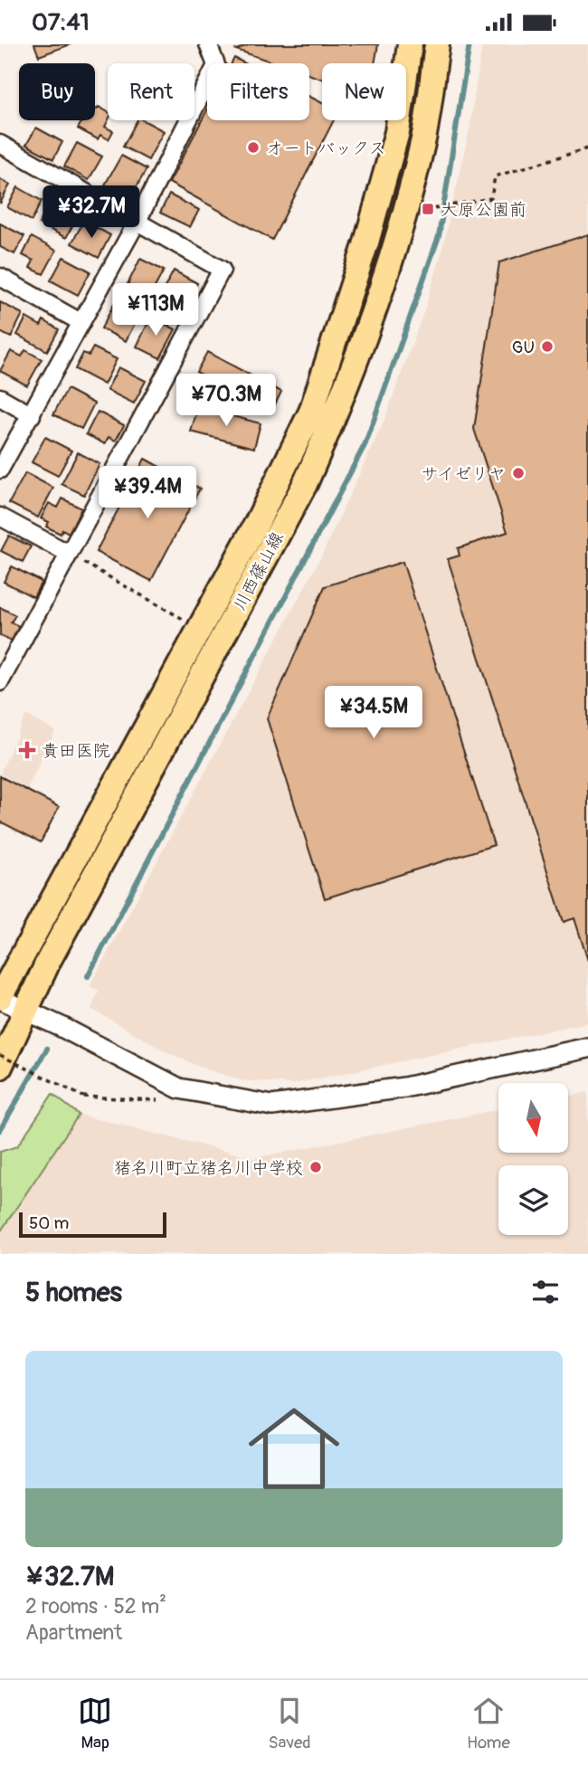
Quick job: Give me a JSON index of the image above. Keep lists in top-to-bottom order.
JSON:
{
  "streets": {
    "main road": ["川西篠山線"]
  },
  "places": {
    "other": [
      "オートバックス",
      "GU",
      "サイゼリヤ",
      "猪名川町立猪名川中学校"
    ],
    "transit": ["大原公園前"],
    "health": ["貴田医院"]
  },
  "scale_bar": "50 m",
  "north": "bottom",
  "page": {
    "status": "07:41",
    "chip": [
      "Buy",
      "Rent",
      "Filters",
      "New"
    ],
    "price": [
      "¥32.7M",
      "¥113M",
      "¥70.3M",
      "¥39.4M",
      "¥34.5M"
    ],
    "scale": "50 m",
    "heading": "5 homes",
    "list": [
      {
        "name": "¥32.7M",
        "note": "2 rooms · 52 m² · Apartment"
      }
    ],
    "tabs": ["Map", "Saved", "Home"]
  }
}
